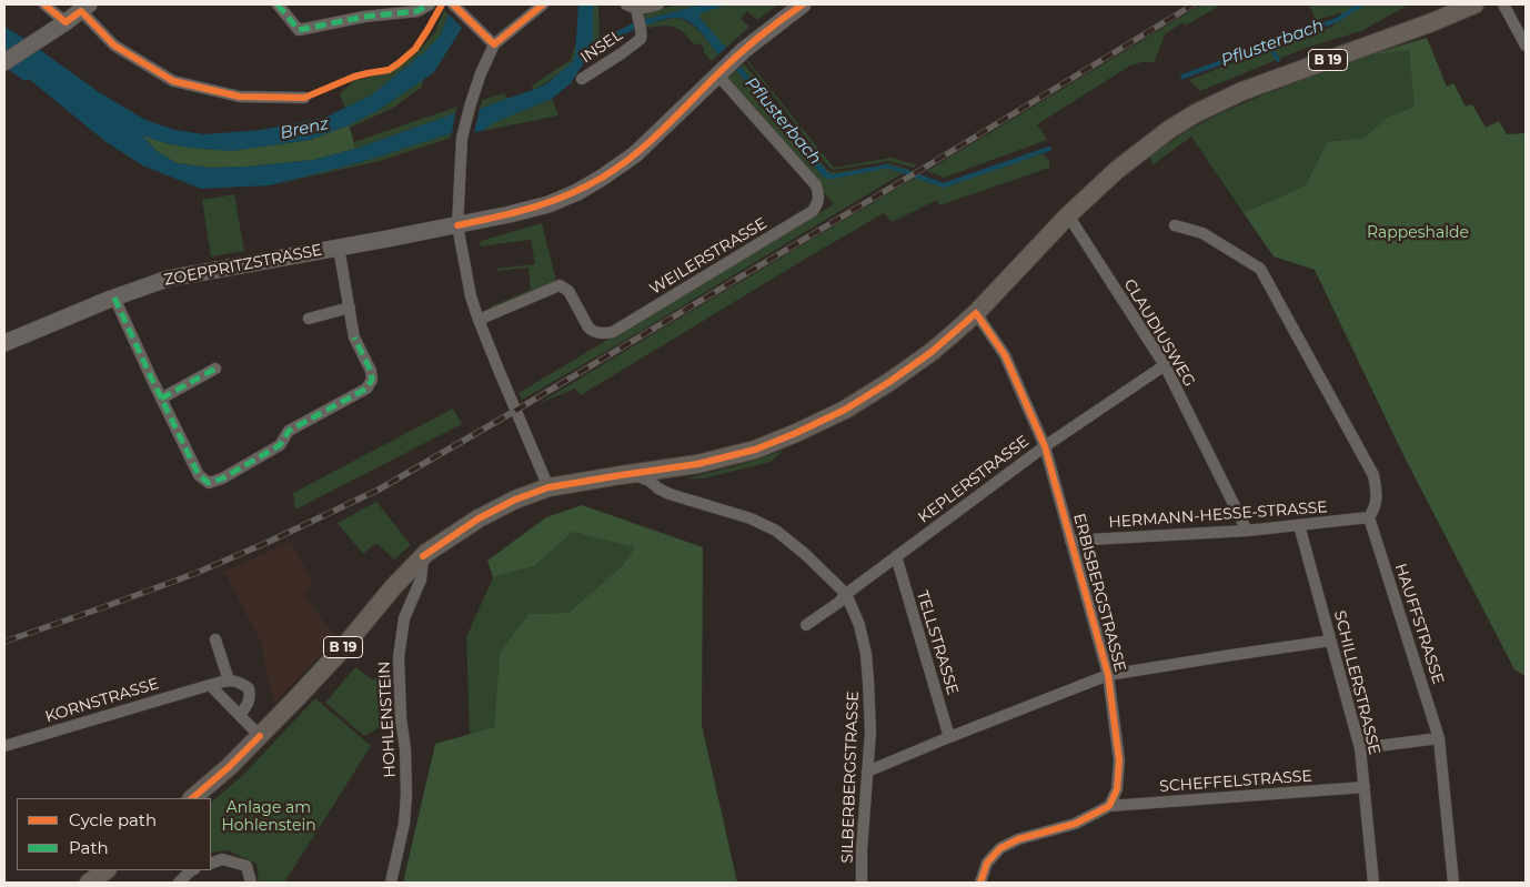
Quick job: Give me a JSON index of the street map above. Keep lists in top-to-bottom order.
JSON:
{
  "streets": {
    "main road": ["B 19", "ZOEPPRITZSTRASSE"],
    "street": [
      "INSEL",
      "WEILERSTRASSE",
      "CLAUDIUSWEG",
      "KEPLERSTRASSE",
      "HERMANN-HESSE-STRASSE",
      "ERBISBERGSTRASSE",
      "HAUFFSTRASSE",
      "TELLSTRASSE",
      "SCHILLERSTRASSE",
      "KORNSTRASSE",
      "HOHLENSTEIN",
      "SILBERBERGSTRASSE",
      "SCHEFFELSTRASSE"
    ]
  },
  "crossings": [
    ["B 19", "CLAUDIUSWEG"],
    ["B 19", "ERBISBERGSTRASSE"],
    ["B 19", "HOHLENSTEIN"],
    ["B 19", "SILBERBERGSTRASSE"],
    ["WEILERSTRASSE", "ZOEPPRITZSTRASSE"],
    ["CLAUDIUSWEG", "KEPLERSTRASSE"],
    ["CLAUDIUSWEG", "HERMANN-HESSE-STRASSE"],
    ["KEPLERSTRASSE", "ERBISBERGSTRASSE"],
    ["KEPLERSTRASSE", "TELLSTRASSE"],
    ["KEPLERSTRASSE", "SILBERBERGSTRASSE"],
    ["HERMANN-HESSE-STRASSE", "ERBISBERGSTRASSE"],
    ["HERMANN-HESSE-STRASSE", "HAUFFSTRASSE"],
    ["HERMANN-HESSE-STRASSE", "SCHILLERSTRASSE"],
    ["ERBISBERGSTRASSE", "SCHEFFELSTRASSE"],
    ["SCHILLERSTRASSE", "SCHEFFELSTRASSE"]
  ],
  "water": ["Pflusterbach", "Brenz"],
  "parks": ["Rappeshalde", "Anlage am Hohlenstein"],
  "legend": ["Cycle path", "Path"]
}
